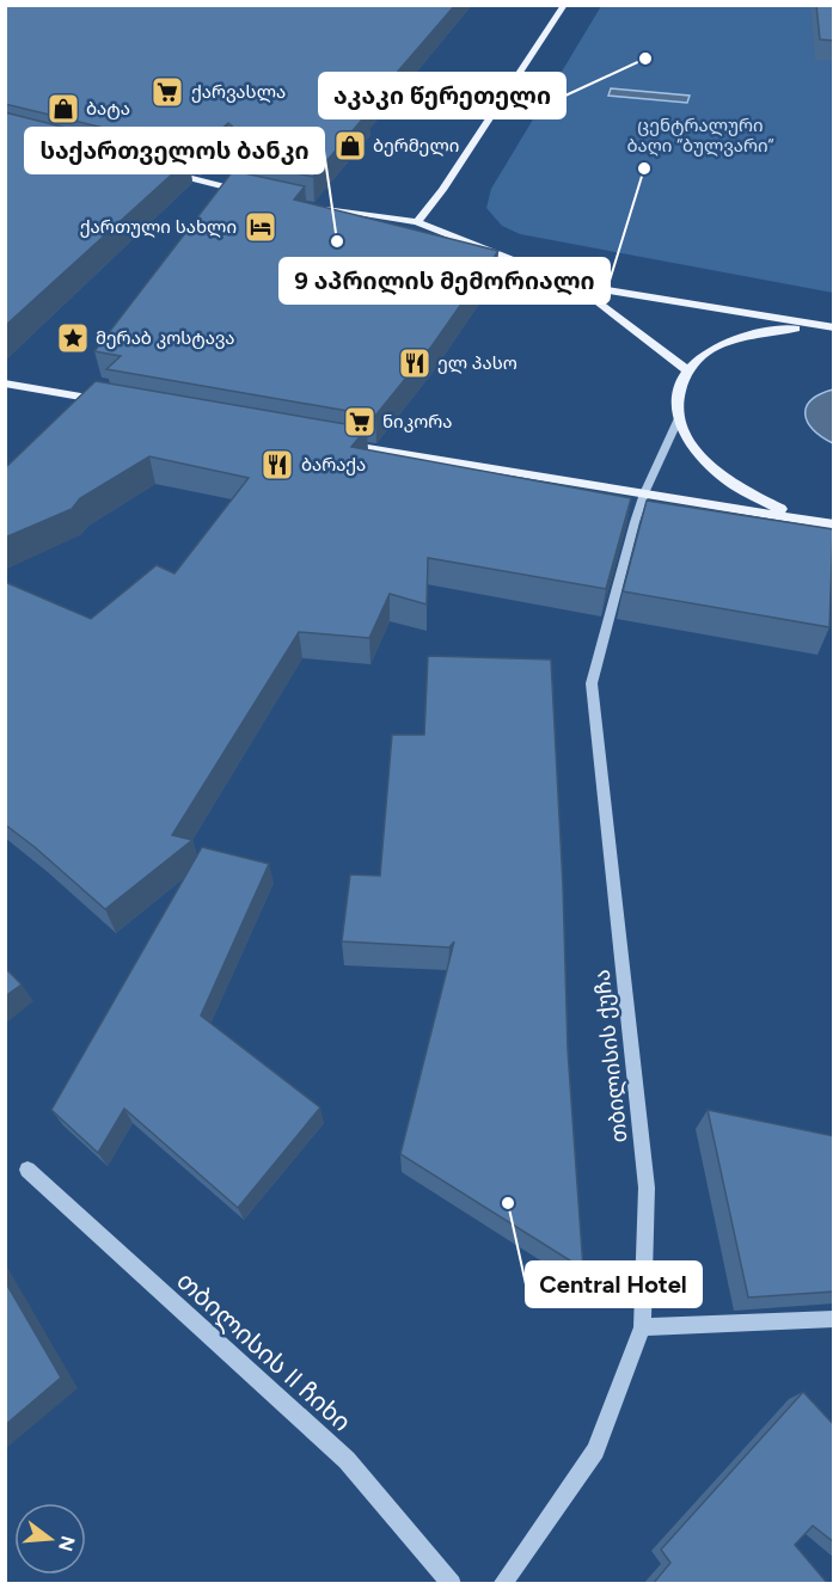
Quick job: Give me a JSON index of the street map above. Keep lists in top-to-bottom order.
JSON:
{
  "streets": {
    "street": ["თბილისის ქუჩა", "თბილისის II ჩიხი"]
  },
  "parks": ["ცენტრალური ბაღი “ბულვარი“"],
  "places": {
    "other": [
      "აკაკი წერეთელი",
      "9 აპრილის მემორიალი",
      "საქართველოს ბანკი",
      "Central Hotel"
    ],
    "supermarket": ["ქარვასლა", "ნიკორა"],
    "shop": ["ბატა", "ბერმელი"],
    "hotel": ["ქართული სახლი"],
    "place": ["მერაბ კოსტავა"],
    "restaurant": ["ელ პასო", "ბარაქა"]
  },
  "north": "right"
}
